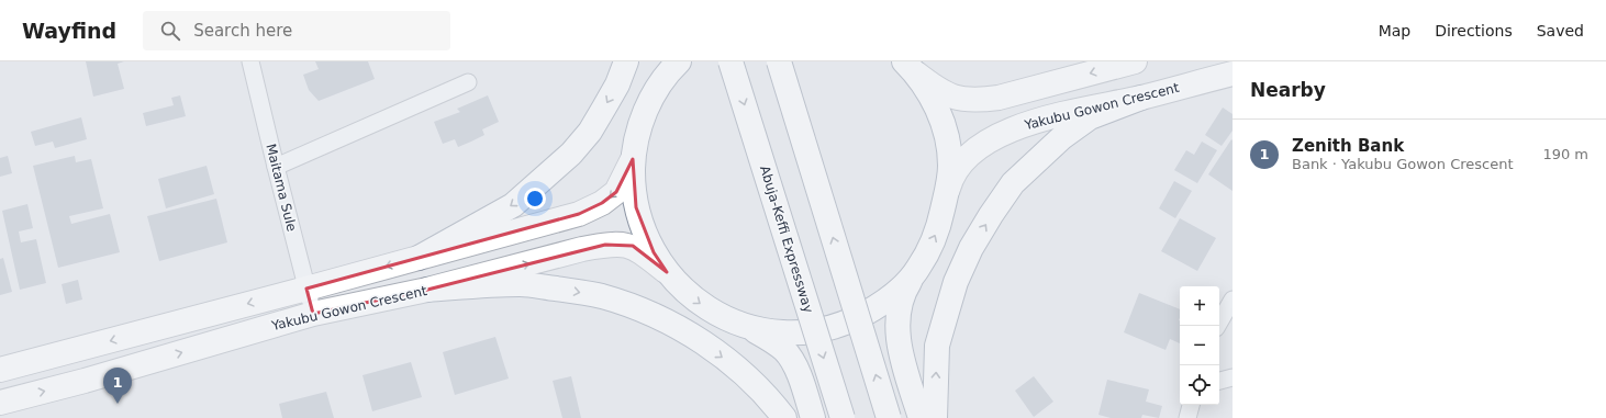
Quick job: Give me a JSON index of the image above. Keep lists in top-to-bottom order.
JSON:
{
  "streets": {
    "main road": ["Yakubu Gowon Crescent", "Abuja-Keffi Expressway"],
    "street": ["Maitama Sule"]
  },
  "crossings": [
    ["Yakubu Gowon Crescent", "Maitama Sule"]
  ],
  "page": {
    "header": "Wayfind",
    "search": "Search here",
    "nav": ["Map", "Directions", "Saved"],
    "heading": "Nearby",
    "list": [
      {
        "mark": "1",
        "name": "Zenith Bank",
        "note": "Bank · Yakubu Gowon Crescent",
        "value": "190 m"
      }
    ],
    "map_buttons": ["+", "−"],
    "pins": "1"
  }
}
